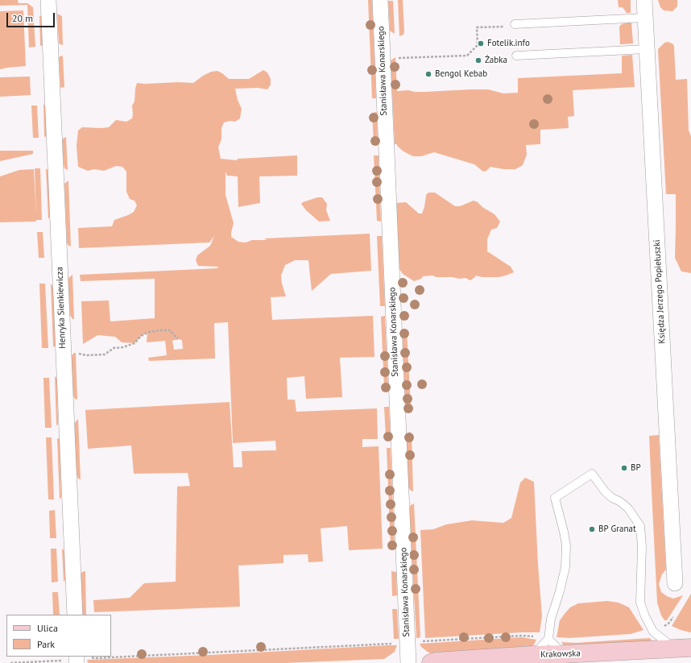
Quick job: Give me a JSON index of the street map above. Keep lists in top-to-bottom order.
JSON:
{
  "streets": {
    "street": [
      "Stanisława Konarskiego",
      "Księdza Jerzego Popiełuszki",
      "Henryka Sienkiewicza",
      "Krakowska"
    ]
  },
  "places": [
    "Fotelik.info",
    "Żabka",
    "Bengol Kebab",
    "BP",
    "BP Granat"
  ],
  "legend": ["Ulica", "Park"],
  "scale_bar": "20 m"
}
